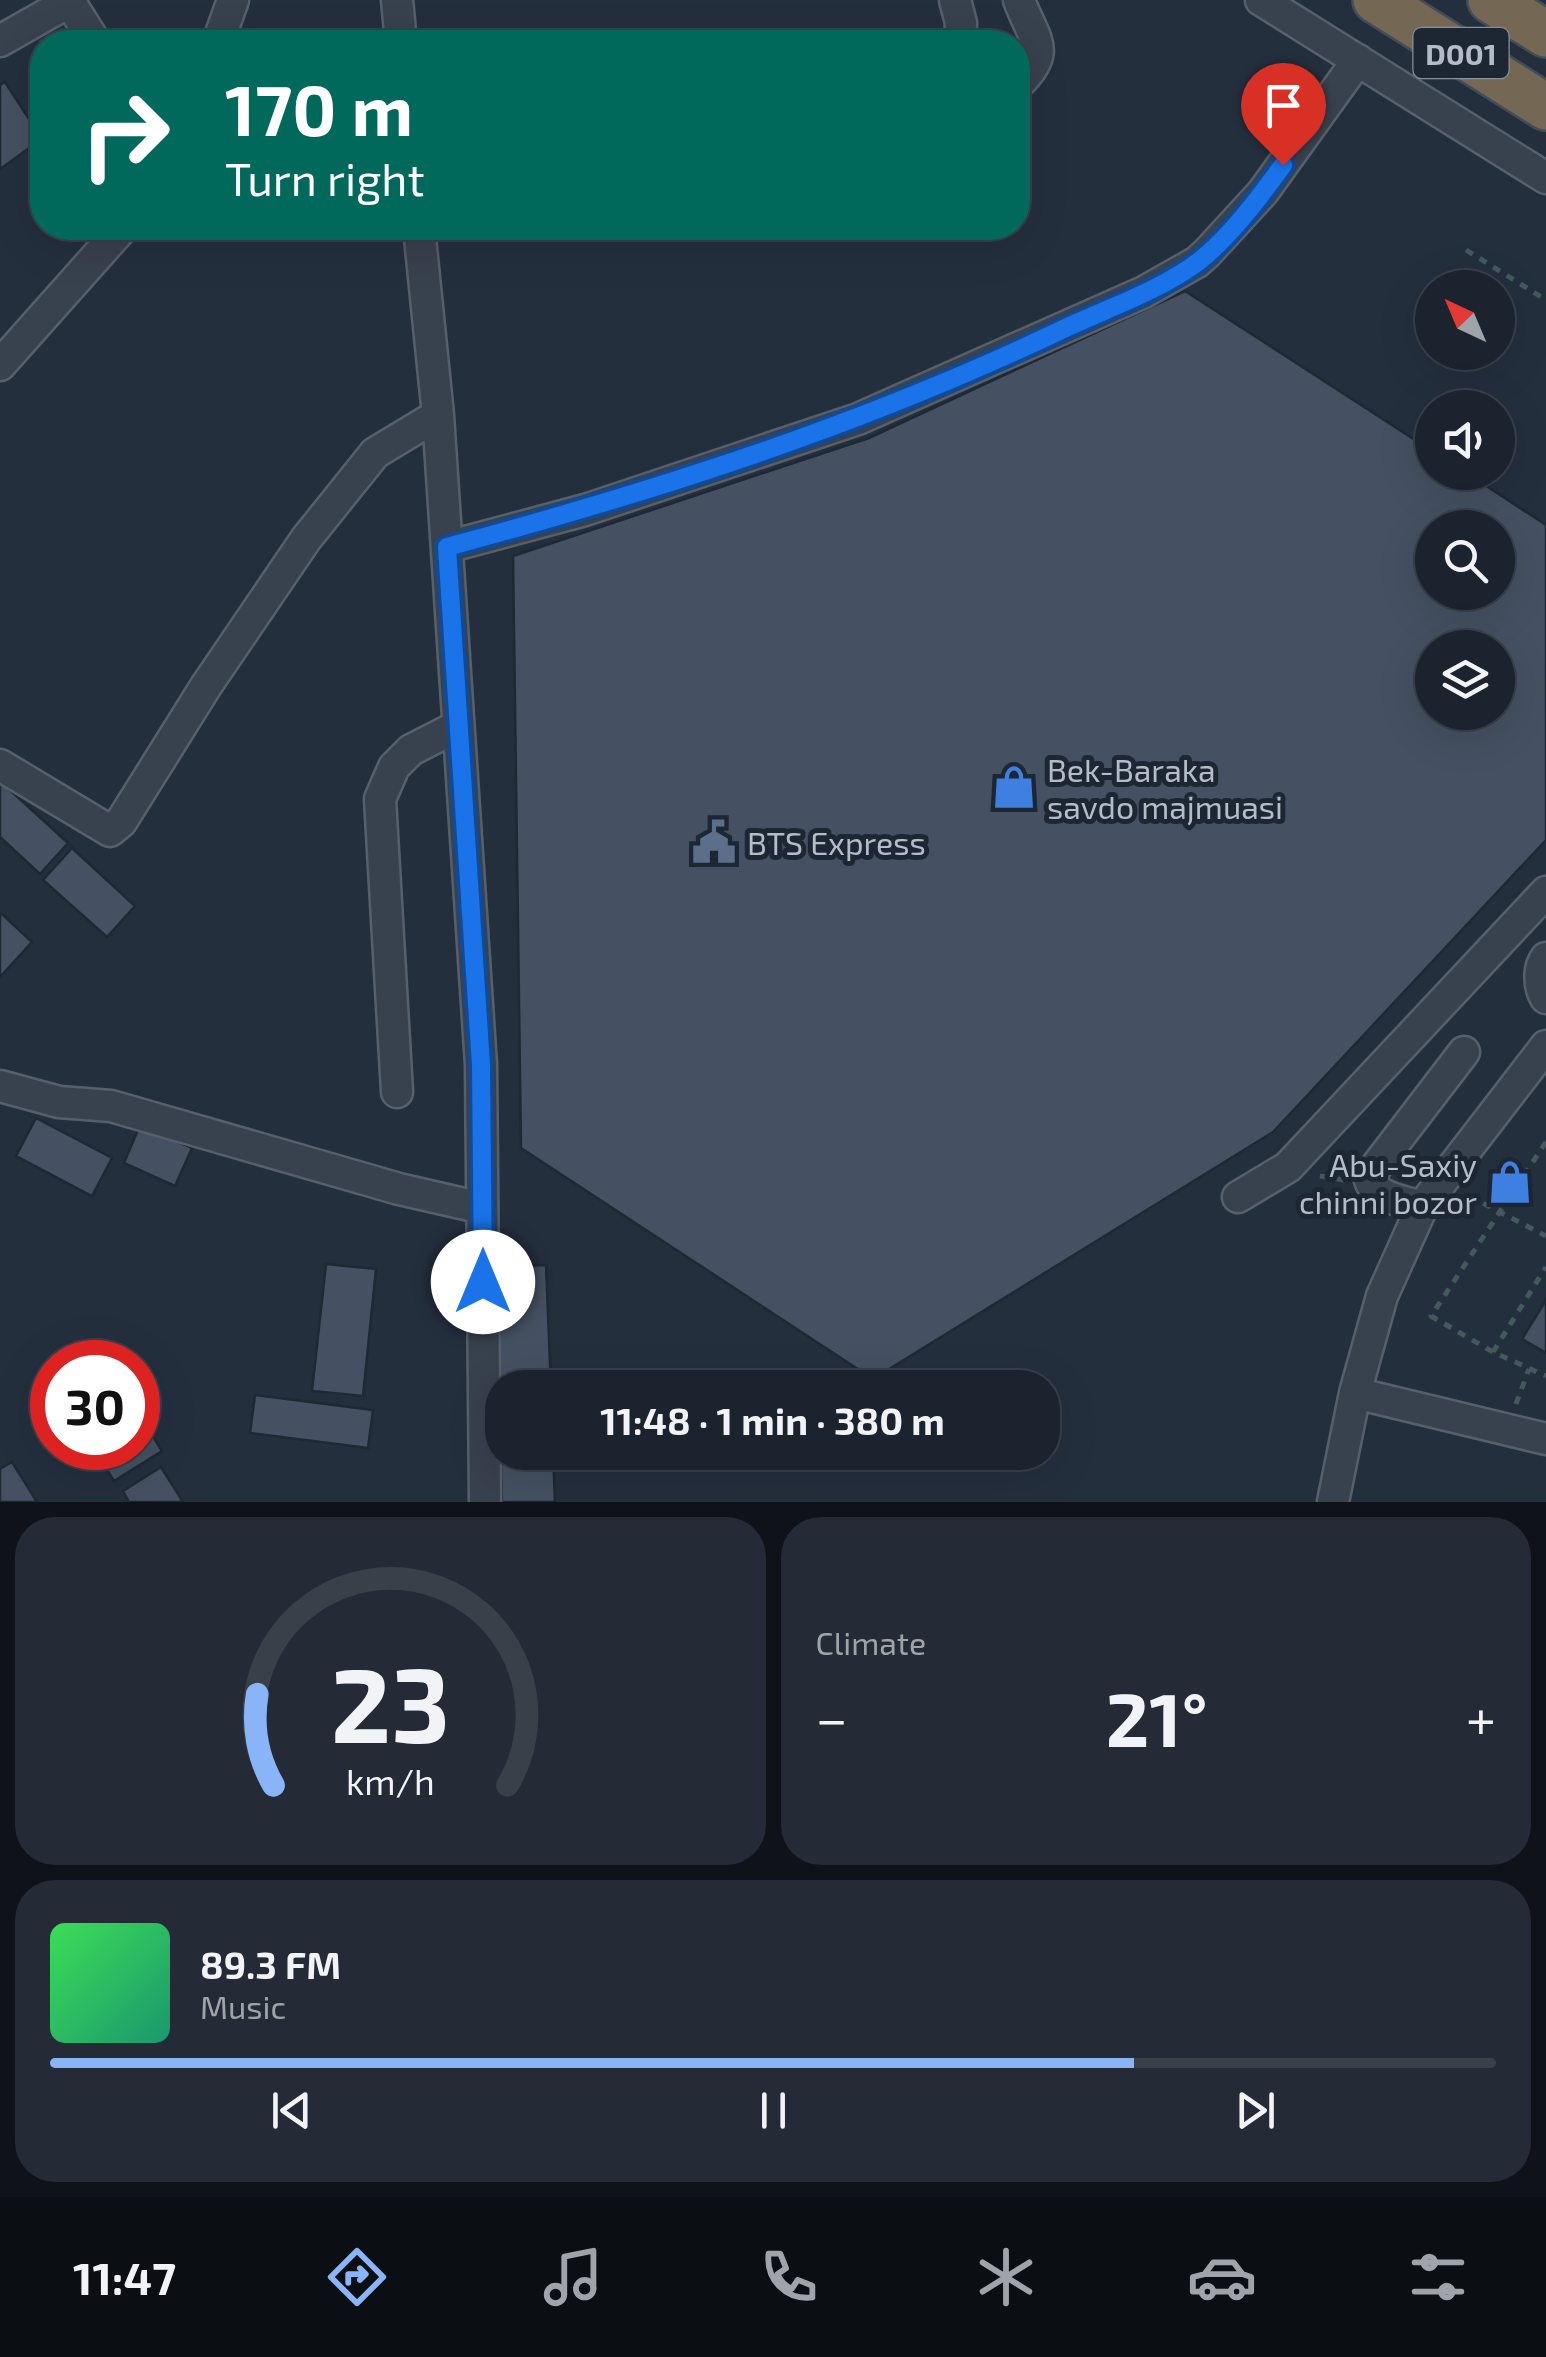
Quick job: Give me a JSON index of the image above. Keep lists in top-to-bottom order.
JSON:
{
  "streets": {
    "highway": ["D001"]
  },
  "places": {
    "shop": ["Bek-Baraka savdo majmuasi", "Abu-Saxiy chinni bozor"],
    "public building": ["BTS Express"]
  },
  "north": "top left",
  "page": {
    "turn": ["170 m", "Turn right"],
    "limit": "30",
    "trip": "11:48 · 1 min · 380 m",
    "tile": "Climate",
    "heat": ["−", "21°", "+"],
    "song": ["89.3 FM", "Music"],
    "tabs": "11:47",
    "gauge": ["23", "km/h"]
  }
}
